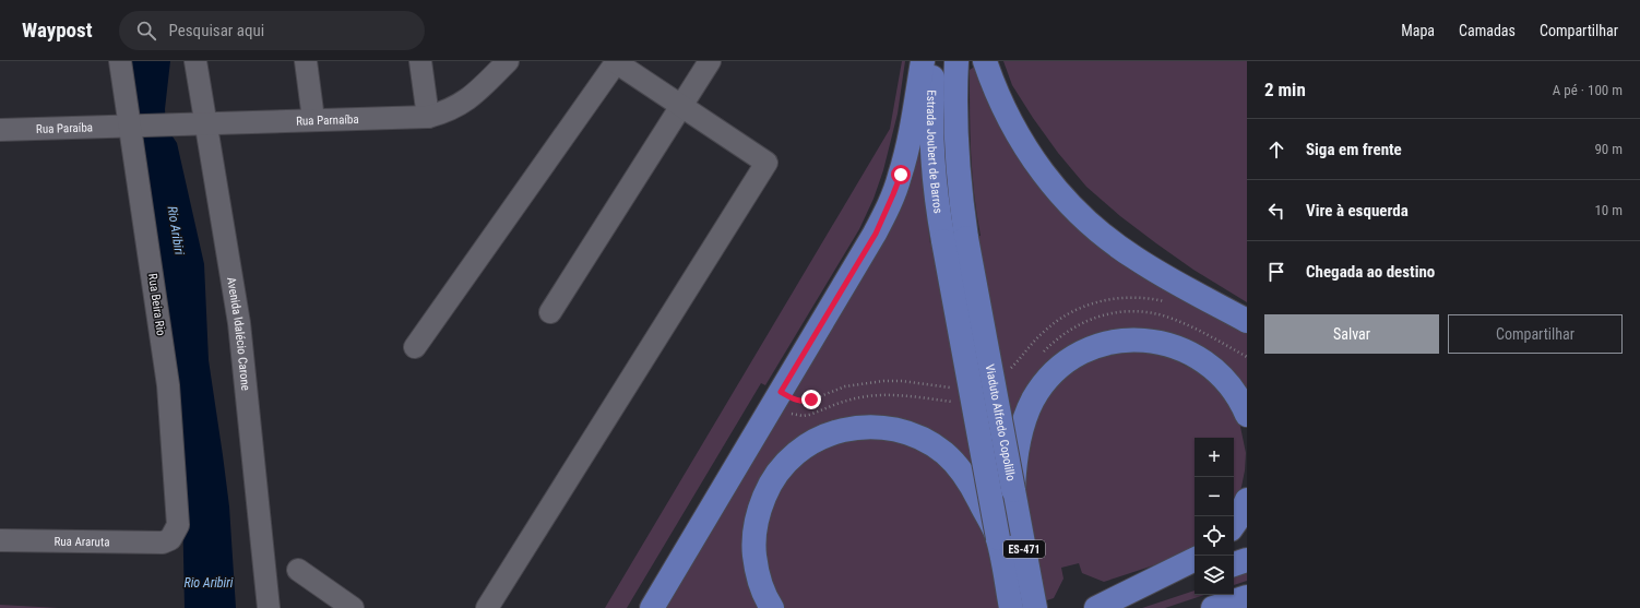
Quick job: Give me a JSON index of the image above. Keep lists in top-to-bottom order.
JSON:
{
  "streets": {
    "main road": ["Estrada Joubert de Barros", "Viaduto Alfredo Copolillo", "ES-471"],
    "street": [
      "Rua Parnaíba",
      "Rua Paraíba",
      "Rua Beira Rio",
      "Avenida Idalécio Carone",
      "Rua Araruta"
    ]
  },
  "crossings": [
    ["Rua Parnaíba", "Rua Paraíba"],
    ["Rua Parnaíba", "Rua Beira Rio"],
    ["Rua Parnaíba", "Avenida Idalécio Carone"],
    ["Rua Paraíba", "Rua Beira Rio"],
    ["Estrada Joubert de Barros", "Viaduto Alfredo Copolillo"],
    ["Rua Beira Rio", "Rua Araruta"]
  ],
  "water": ["Rio Aribiri"],
  "page": {
    "header": "Waypost",
    "search": "Pesquisar aqui",
    "nav": ["Mapa", "Camadas", "Compartilhar"],
    "heading": ["2 min", "A pé · 100 m"],
    "list": [
      ["Siga em frente", "90 m"],
      ["Vire à esquerda", "10 m"],
      "Chegada ao destino"
    ],
    "buttons": ["Salvar", "Compartilhar"],
    "map_buttons": ["+", "−"]
  }
}
